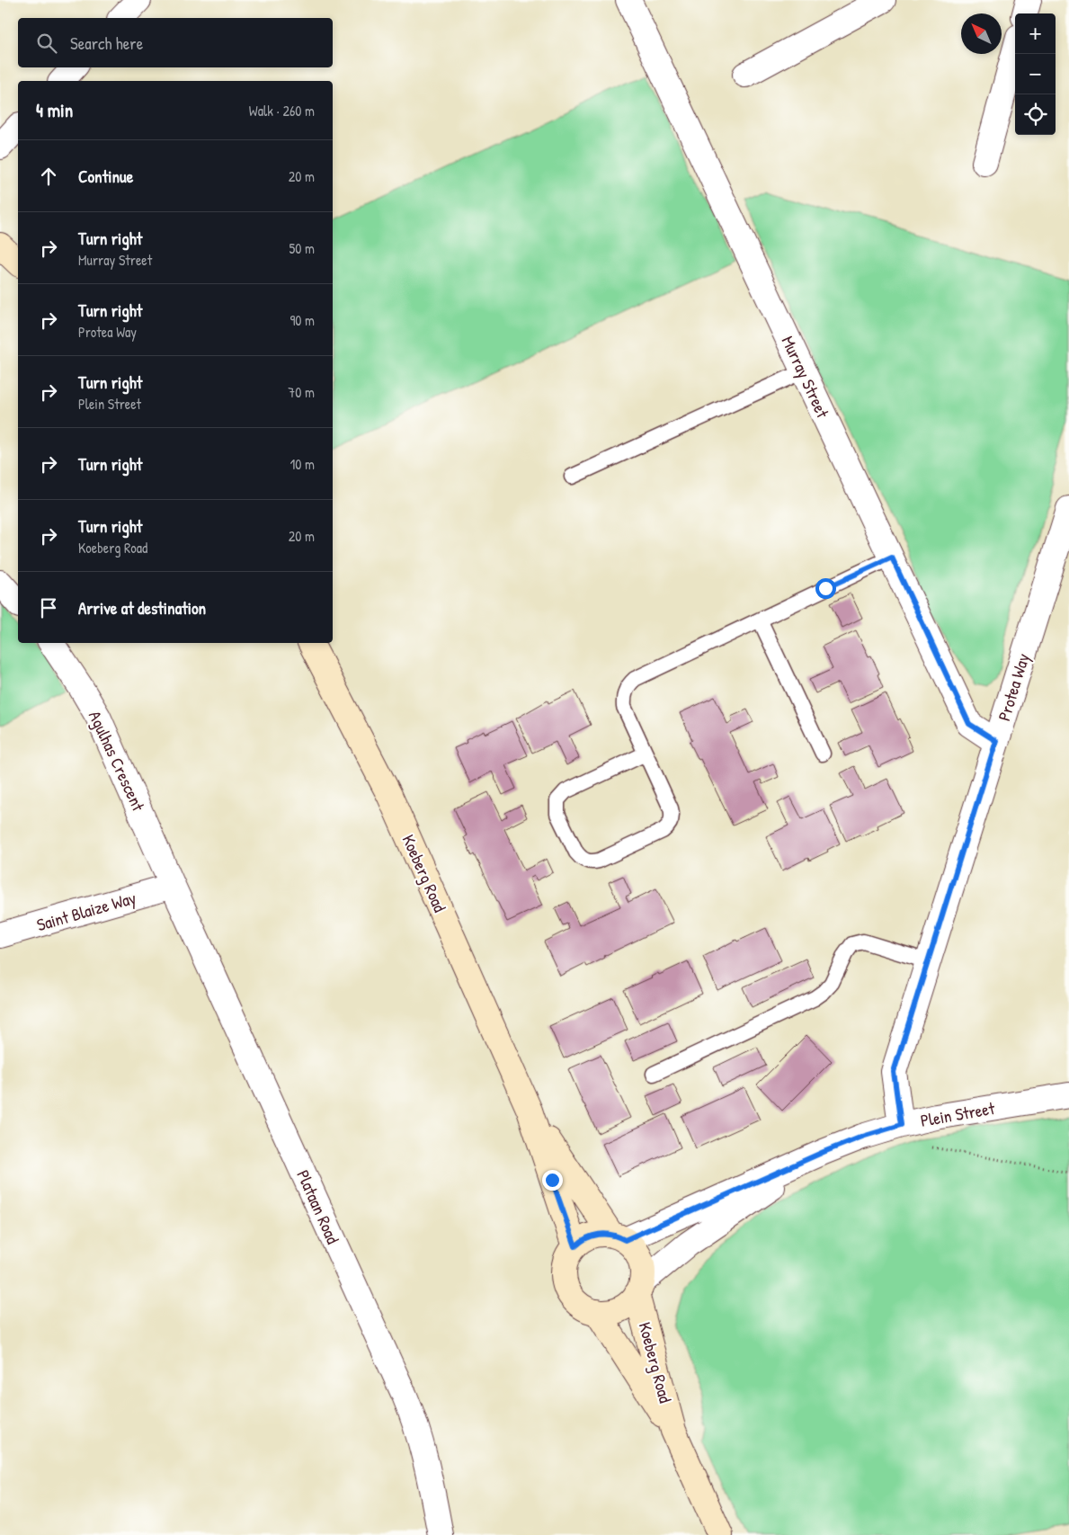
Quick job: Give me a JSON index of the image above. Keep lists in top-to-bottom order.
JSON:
{
  "streets": {
    "main road": ["Koeberg Road"],
    "street": [
      "Murray Street",
      "Protea Way",
      "Agulhas Crescent",
      "Saint Blaize Way",
      "Plein Street",
      "Plataan Road"
    ]
  },
  "crossings": [
    ["Murray Street", "Protea Way"],
    ["Protea Way", "Plein Street"],
    ["Agulhas Crescent", "Saint Blaize Way"],
    ["Agulhas Crescent", "Plataan Road"],
    ["Koeberg Road", "Plein Street"],
    ["Saint Blaize Way", "Plataan Road"]
  ],
  "north": "top left",
  "page": {
    "map_buttons": ["+", "−"],
    "search": "Search here",
    "heading": ["4 min", "Walk · 260 m"],
    "list": [
      ["Continue", "20 m"],
      ["Turn right", "Murray Street", "50 m"],
      ["Turn right", "Protea Way", "90 m"],
      ["Turn right", "Plein Street", "70 m"],
      ["Turn right", "10 m"],
      ["Turn right", "Koeberg Road", "20 m"],
      "Arrive at destination"
    ]
  }
}
